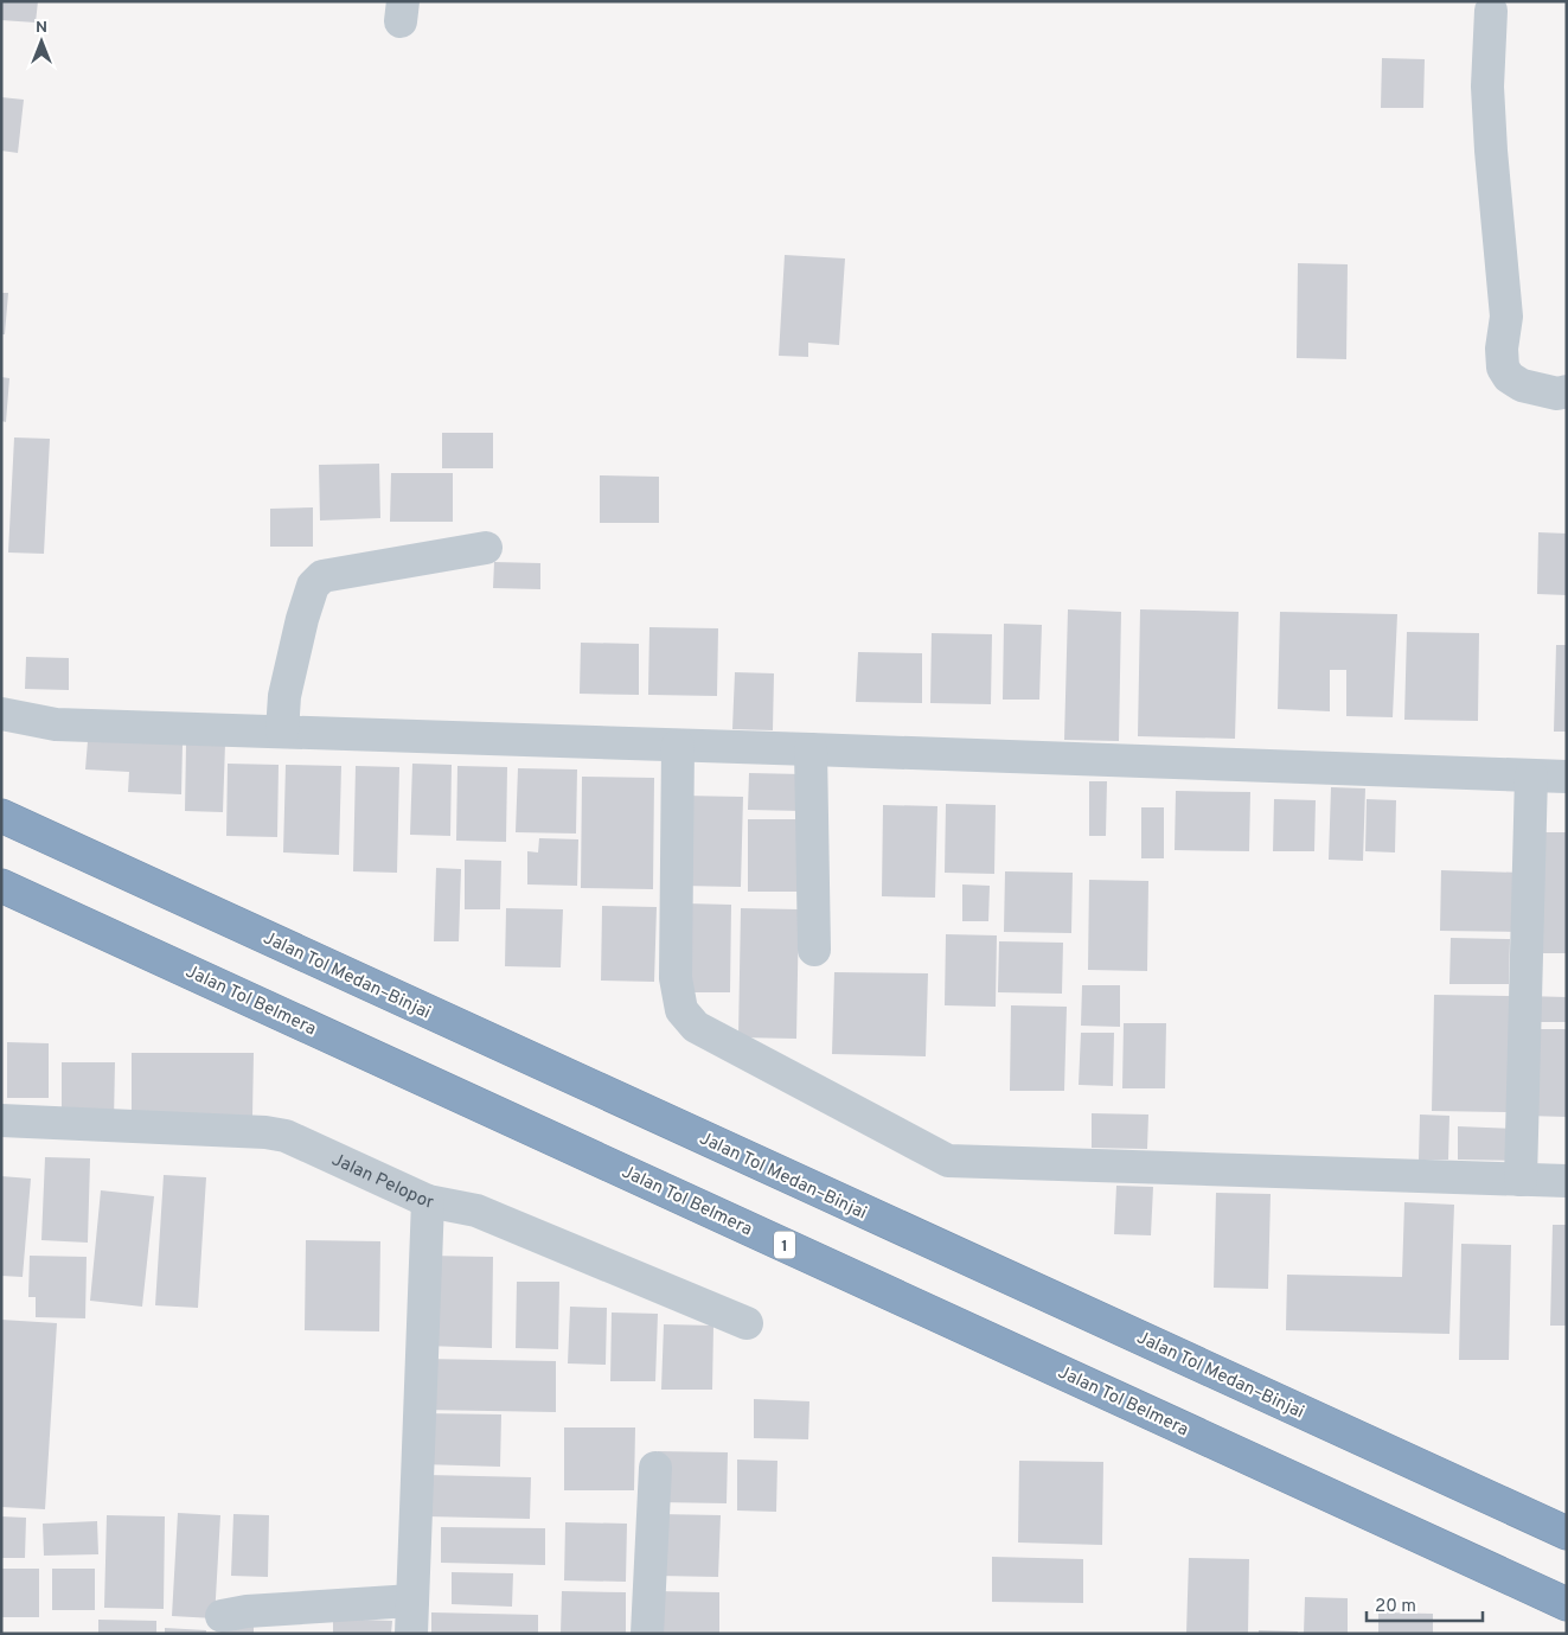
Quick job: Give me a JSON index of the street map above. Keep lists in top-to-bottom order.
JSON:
{
  "streets": {
    "highway": ["Jalan Tol Medan–Binjai", "Jalan Tol Belmera", "1"],
    "street": ["Jalan Pelopor"]
  },
  "scale_bar": "20 m",
  "north": "top"
}
